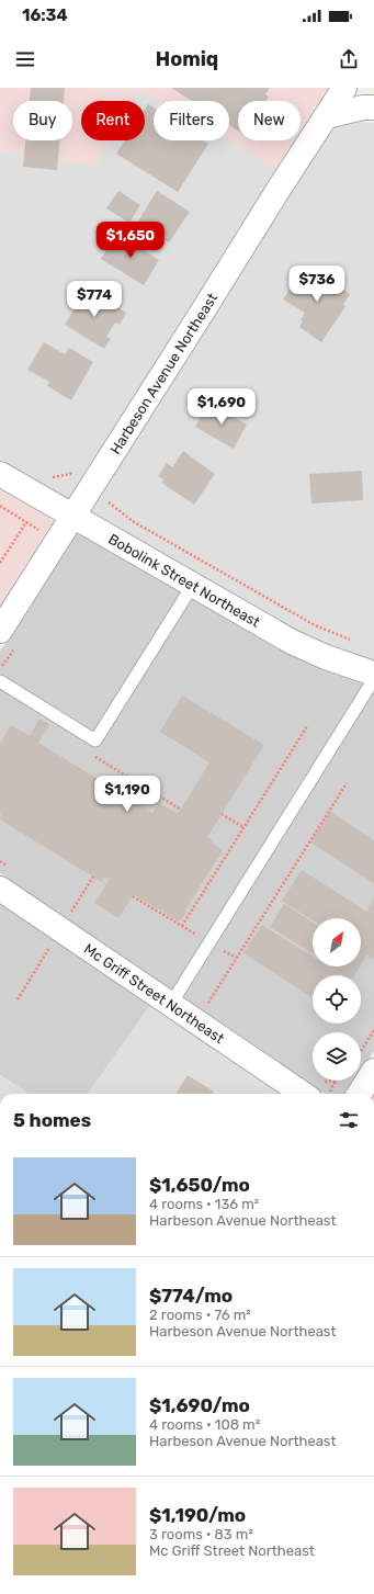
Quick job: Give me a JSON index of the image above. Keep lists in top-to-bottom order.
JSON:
{
  "streets": {
    "street": ["Harbeson Avenue Northeast", "Bobolink Street Northeast", "Mc Griff Street Northeast"]
  },
  "crossings": [
    ["Harbeson Avenue Northeast", "Bobolink Street Northeast"]
  ],
  "north": "top right",
  "page": {
    "status": "16:34",
    "header": "Homiq",
    "chip": [
      "Buy",
      "Rent",
      "Filters",
      "New"
    ],
    "price": [
      "$1,650",
      "$736",
      "$774",
      "$1,690",
      "$1,190"
    ],
    "heading": "5 homes",
    "list": [
      {
        "name": "$1,650/mo",
        "note": "4 rooms · 136 m² · Harbeson Avenue Northeast"
      },
      {
        "name": "$774/mo",
        "note": "2 rooms · 76 m² · Harbeson Avenue Northeast"
      },
      {
        "name": "$1,690/mo",
        "note": "4 rooms · 108 m² · Harbeson Avenue Northeast"
      },
      {
        "name": "$1,190/mo",
        "note": "3 rooms · 83 m² · Mc Griff Street Northeast"
      }
    ]
  }
}
